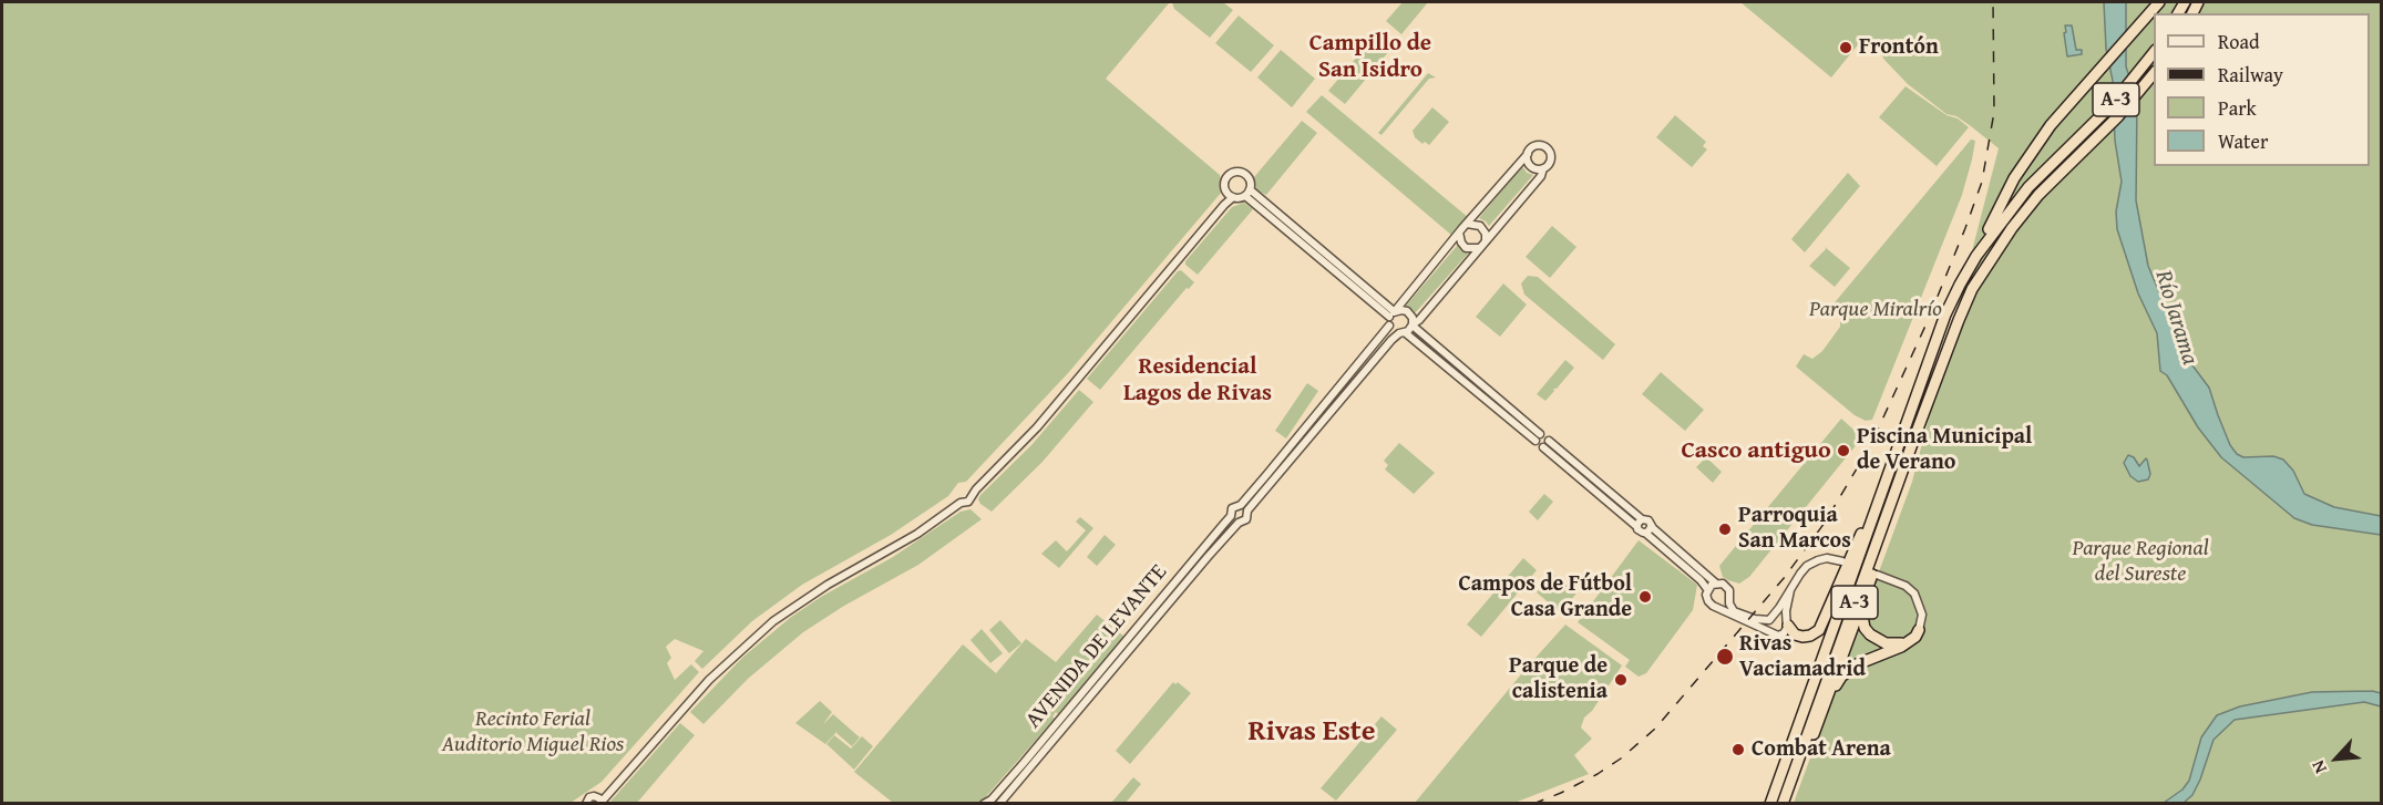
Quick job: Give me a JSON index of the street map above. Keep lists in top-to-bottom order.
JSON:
{
  "streets": {
    "highway": ["A-3"],
    "street": ["AVENIDA DE LEVANTE"]
  },
  "districts": [
    "Campillo de San Isidro",
    "Residencial Lagos de Rivas",
    "Casco antiguo",
    "Rivas Este"
  ],
  "water": ["Río Jarama"],
  "parks": ["Parque Miralrío", "Parque Regional del Sureste", "Recinto Ferial Auditorio Miguel Rios"],
  "places": [
    "Frontón",
    "Piscina Municipal de Verano",
    "Parroquia San Marcos",
    "Campos de Fútbol Casa Grande",
    "Rivas Vaciamadrid",
    "Parque de calistenia",
    "Combat Arena"
  ],
  "legend": [
    "Road",
    "Railway",
    "Park",
    "Water"
  ],
  "north": "bottom left"
}
